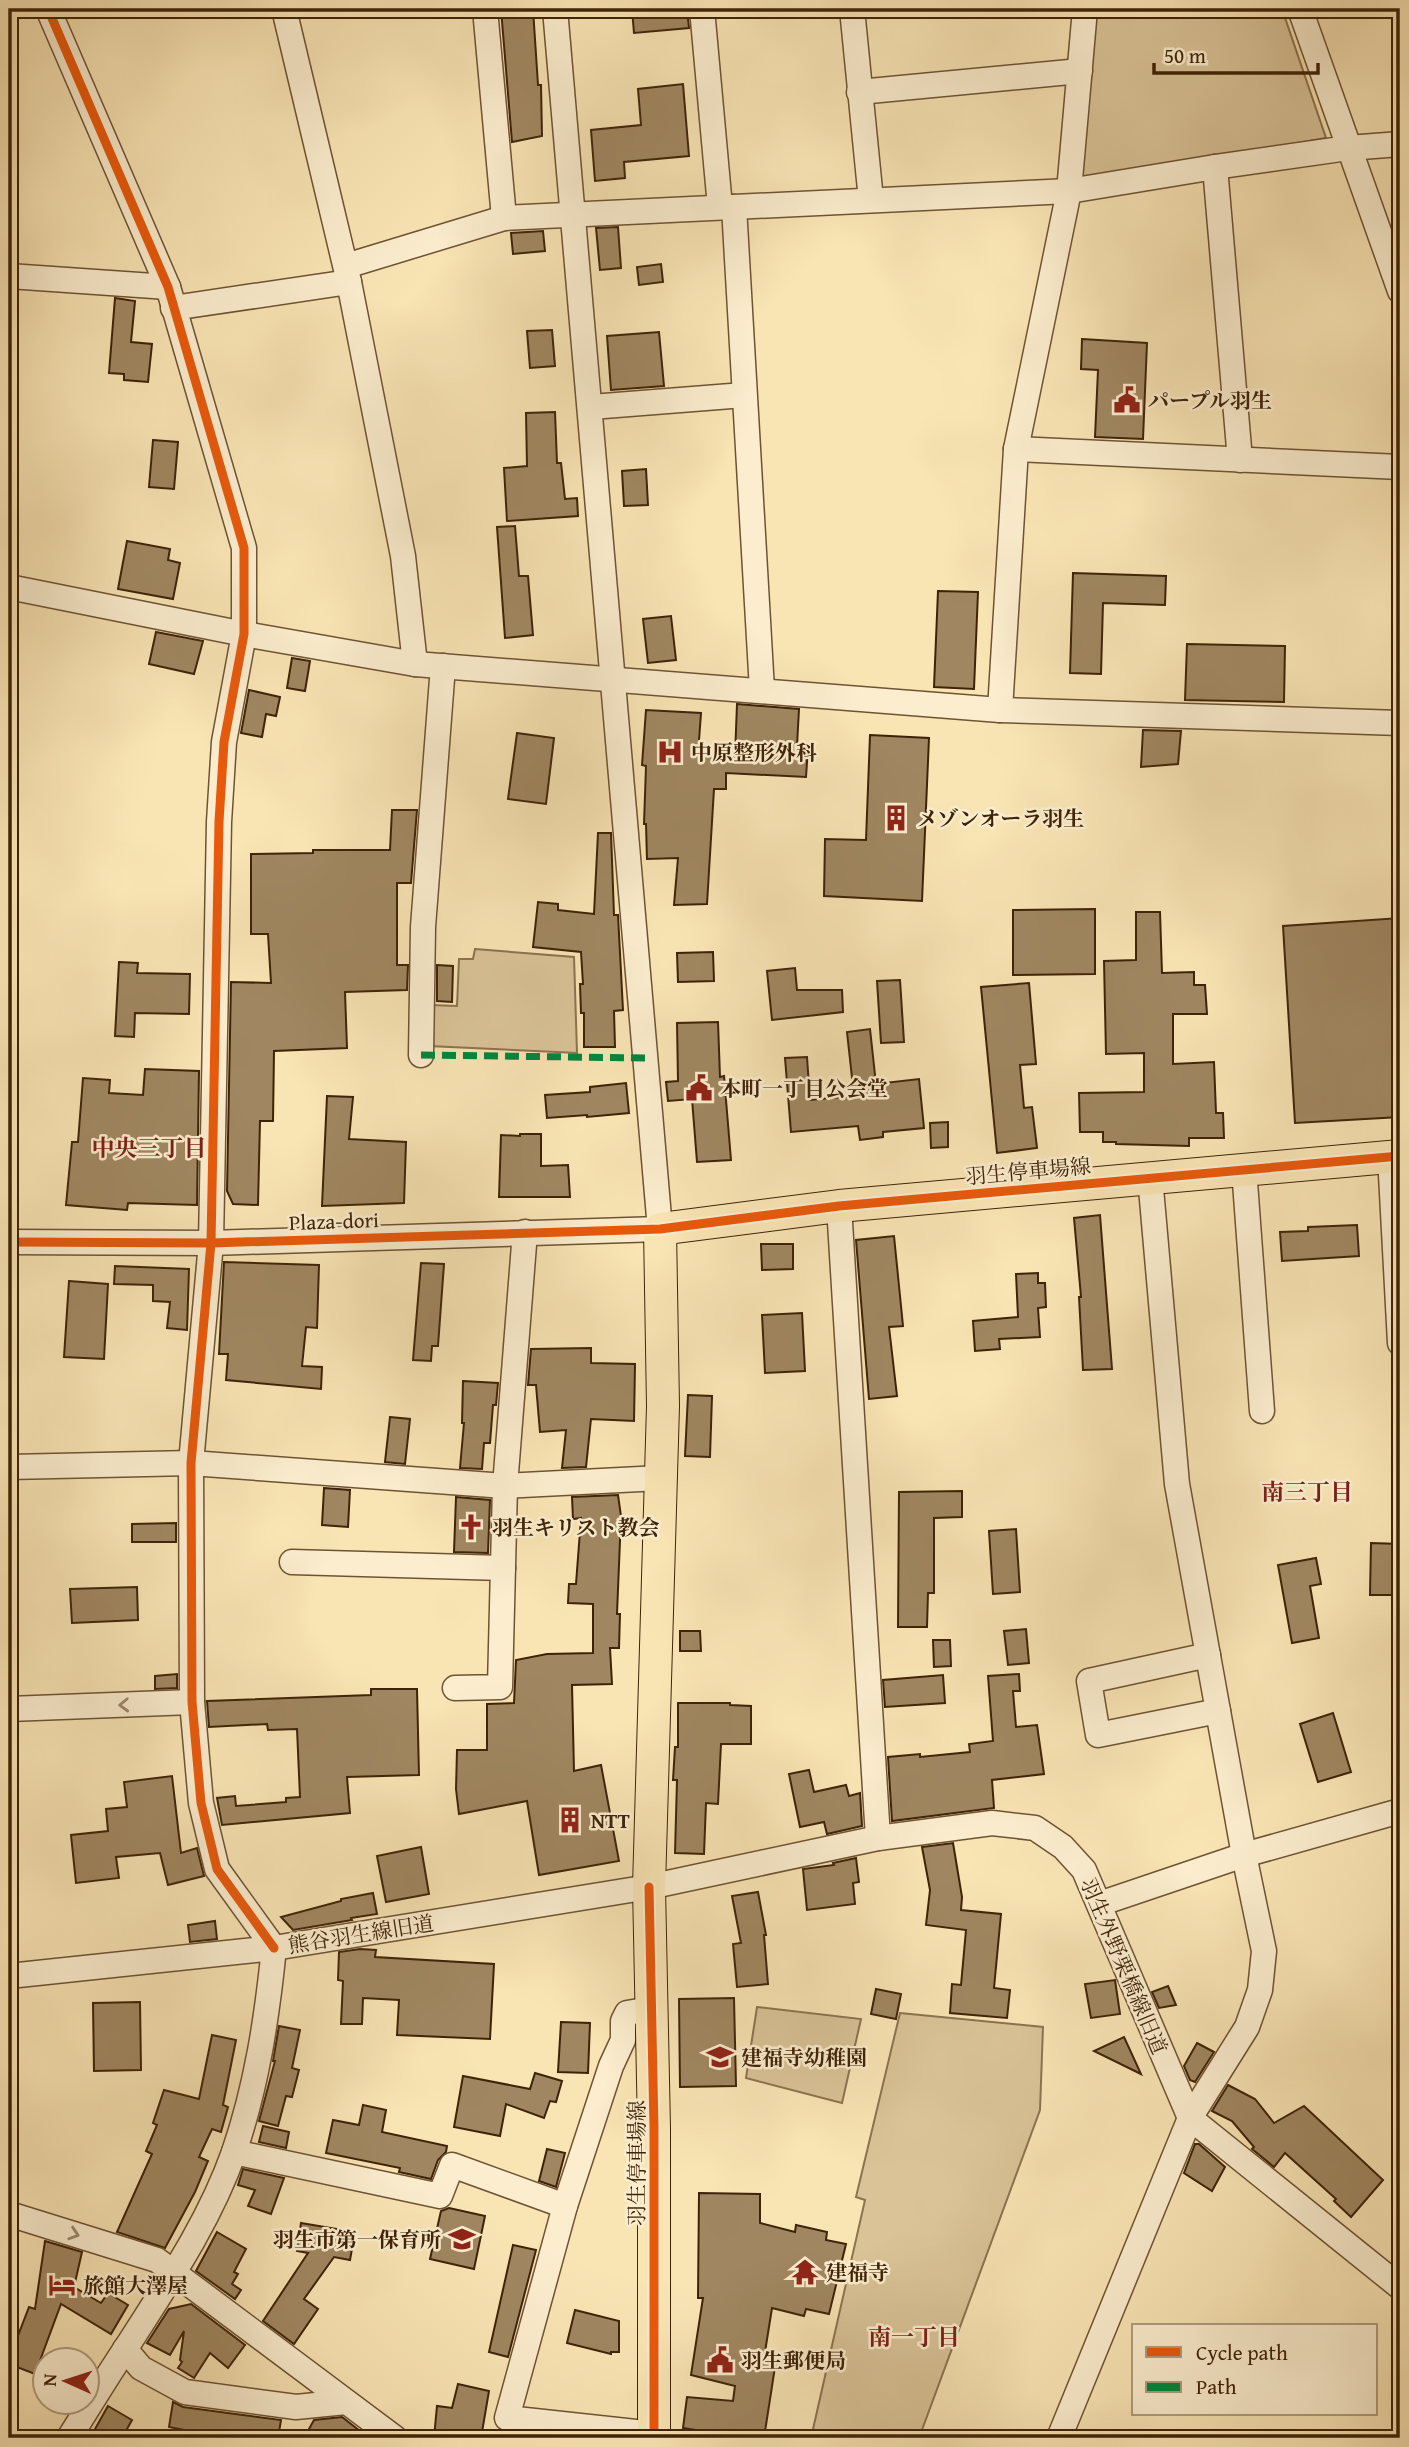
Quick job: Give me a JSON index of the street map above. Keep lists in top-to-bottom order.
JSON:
{
  "streets": {
    "main road": ["羽生停車場線"],
    "street": ["Plaza-dori", "熊谷羽生線旧道", "羽生外野栗橋線旧道"]
  },
  "crossings": [
    ["羽生停車場線", "Plaza-dori"],
    ["羽生停車場線", "熊谷羽生線旧道"],
    ["羽生停車場線", "羽生外野栗橋線旧道"],
    ["熊谷羽生線旧道", "羽生外野栗橋線旧道"]
  ],
  "districts": ["中央三丁目", "南三丁目", "南一丁目"],
  "places": {
    "public building": ["パープル羽生", "本町一丁目公会堂", "羽生郵便局"],
    "hospital": ["中原整形外科"],
    "building": ["メゾンオーラ羽生", "NTT"],
    "church": ["羽生キリスト教会"],
    "school or university": ["建福寺幼稚園", "羽生市第一保育所"],
    "temple": ["建福寺"],
    "hotel": ["旅館大澤屋"]
  },
  "legend": ["Cycle path", "Path"],
  "scale_bar": "50 m",
  "north": "left"
}
